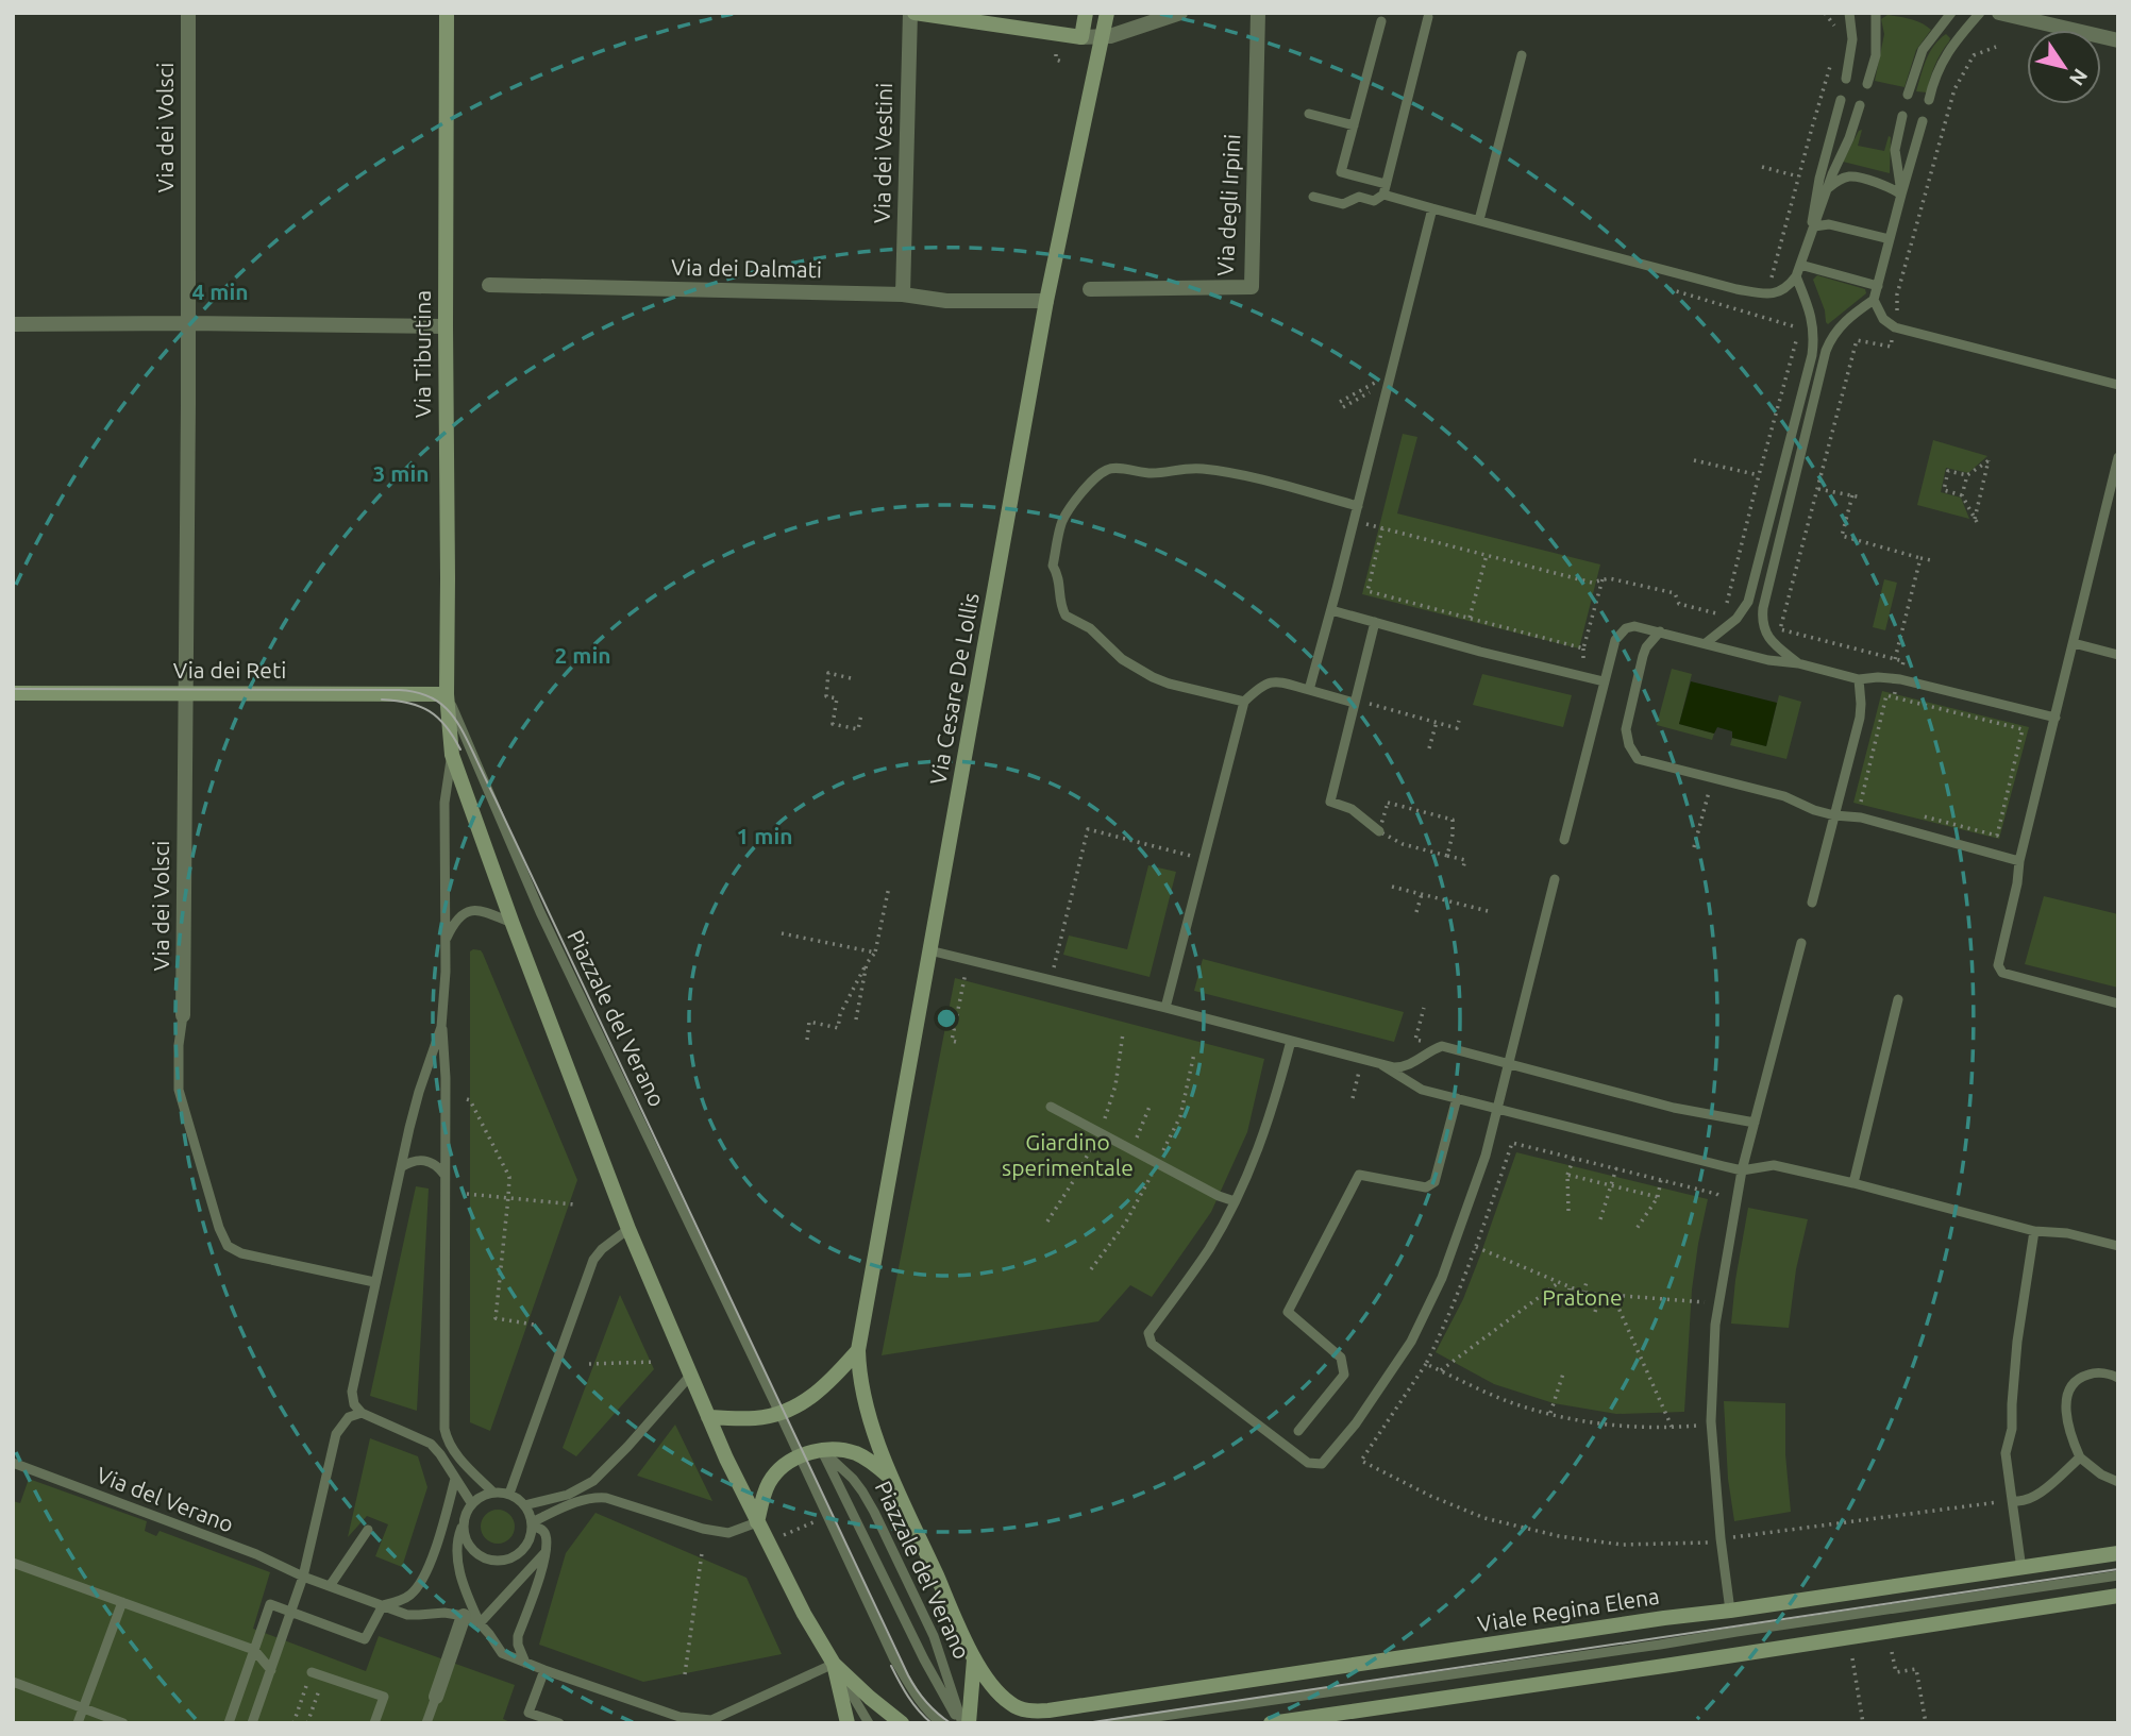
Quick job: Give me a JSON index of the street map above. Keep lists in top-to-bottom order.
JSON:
{
  "streets": {
    "main road": [
      "Via Tiburtina",
      "Via dei Reti",
      "Via Cesare De Lollis",
      "Piazzale del Verano",
      "Viale Regina Elena"
    ],
    "street": [
      "Via dei Volsci",
      "Via dei Vestini",
      "Via degli Irpini",
      "Via dei Dalmati"
    ],
    "lane": ["Via del Verano"]
  },
  "crossings": [
    ["Via dei Volsci", "Via dei Reti"],
    ["Via dei Vestini", "Via dei Dalmati"],
    ["Via dei Dalmati", "Via Cesare De Lollis"],
    ["Via Tiburtina", "Via dei Reti"],
    ["Via Tiburtina", "Piazzale del Verano"],
    ["Via dei Reti", "Piazzale del Verano"],
    ["Via Cesare De Lollis", "Piazzale del Verano"],
    ["Piazzale del Verano", "Viale Regina Elena"]
  ],
  "parks": ["Giardino sperimentale", "Pratone"],
  "north": "bottom right",
  "rings": [
    "4 min",
    "3 min",
    "2 min",
    "1 min"
  ]
}
